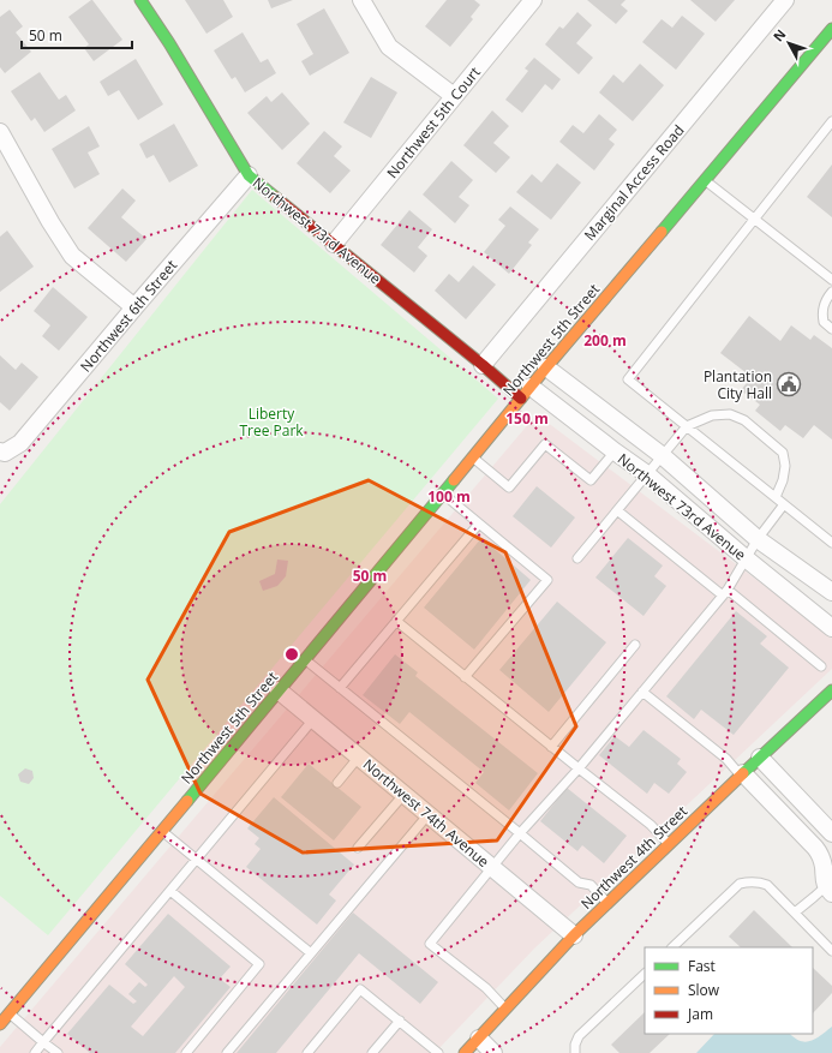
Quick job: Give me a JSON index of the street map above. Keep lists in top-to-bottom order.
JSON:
{
  "streets": {
    "street": [
      "Northwest 5th Court",
      "Marginal Access Road",
      "Northwest 73rd Avenue",
      "Northwest 6th Street",
      "Northwest 5th Street",
      "Northwest 74th Avenue",
      "Northwest 4th Street"
    ]
  },
  "crossings": [
    ["Northwest 5th Court", "Northwest 73rd Avenue"],
    ["Marginal Access Road", "Northwest 73rd Avenue"],
    ["Northwest 73rd Avenue", "Northwest 6th Street"],
    ["Northwest 73rd Avenue", "Northwest 5th Street"],
    ["Northwest 5th Street", "Northwest 74th Avenue"],
    ["Northwest 74th Avenue", "Northwest 4th Street"]
  ],
  "parks": ["Liberty Tree Park"],
  "places": {
    "public building": ["Plantation City Hall"]
  },
  "legend": ["Fast", "Slow", "Jam"],
  "scale_bar": "50 m",
  "north": "top left",
  "rings": [
    "200 m",
    "150 m",
    "100 m",
    "50 m"
  ]
}
